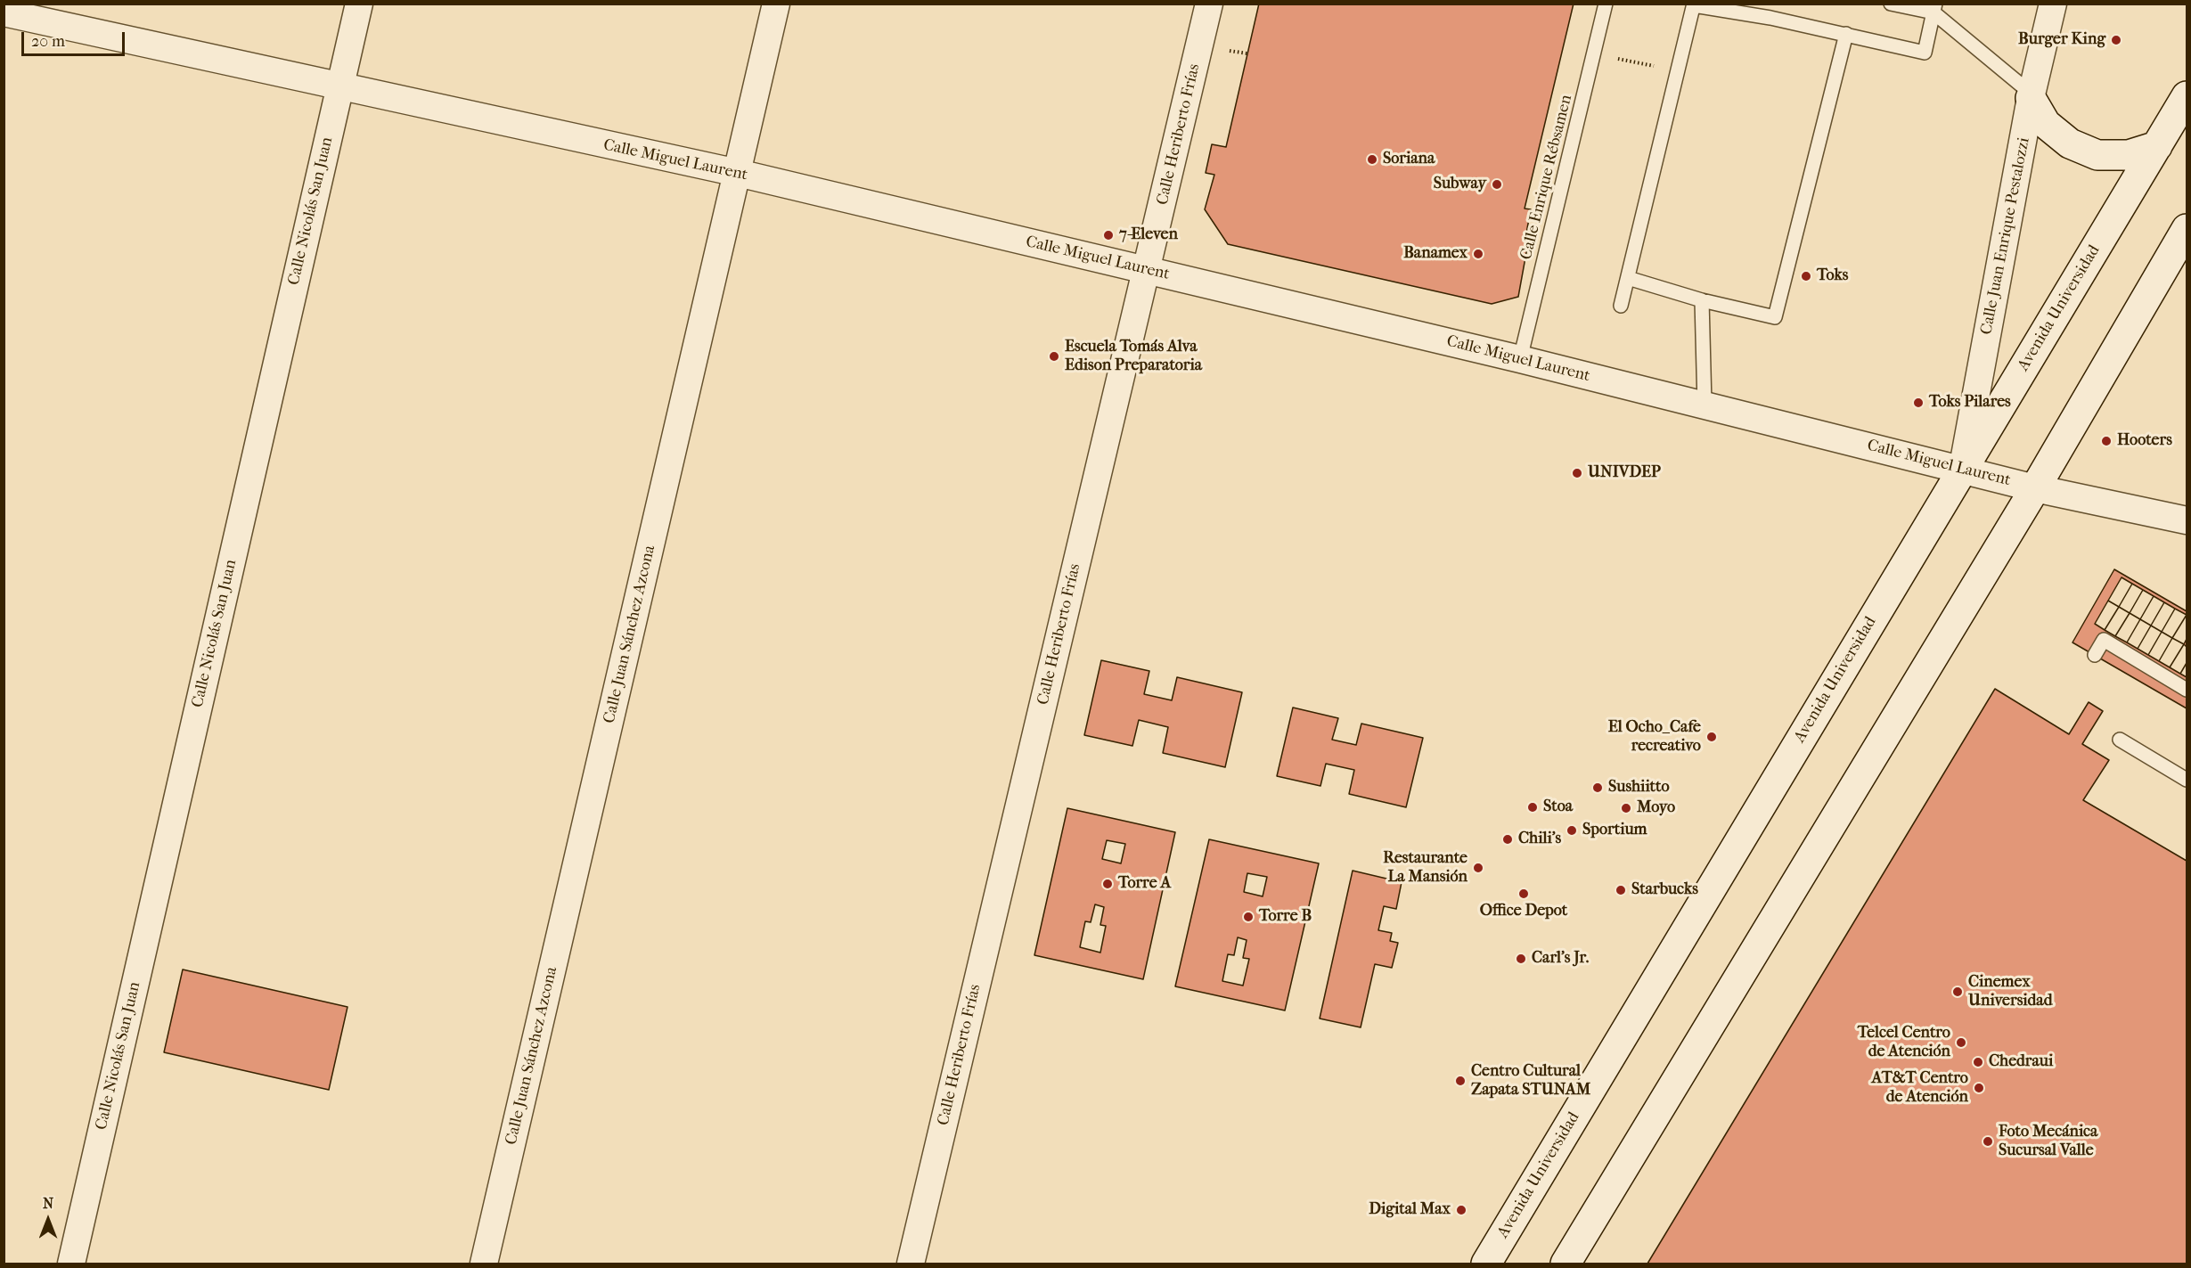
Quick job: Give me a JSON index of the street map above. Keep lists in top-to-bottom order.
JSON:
{
  "streets": {
    "main road": ["Avenida Universidad"],
    "street": [
      "Calle Heriberto Frías",
      "Calle Miguel Laurent",
      "Calle Nicolás San Juan",
      "Calle Juan Enrique Pestalozzi",
      "Calle Juan Sánchez Azcona"
    ],
    "lane": ["Calle Enrique Rébsamen"]
  },
  "crossings": [
    ["Calle Heriberto Frías", "Calle Miguel Laurent"],
    ["Calle Miguel Laurent", "Calle Enrique Rébsamen"],
    ["Calle Miguel Laurent", "Calle Nicolás San Juan"],
    ["Calle Miguel Laurent", "Calle Juan Enrique Pestalozzi"],
    ["Calle Miguel Laurent", "Avenida Universidad"],
    ["Calle Miguel Laurent", "Calle Juan Sánchez Azcona"],
    ["Calle Juan Enrique Pestalozzi", "Avenida Universidad"]
  ],
  "places": [
    "Burger King",
    "Soriana",
    "Subway",
    "7-Eleven",
    "Banamex",
    "Toks",
    "Escuela Tomás Alva Edison Preparatoria",
    "Toks Pilares",
    "Hooters",
    "UNIVDEP",
    "El Ocho_Cafe recreativo",
    "Sushiitto",
    "Stoa",
    "Moyo",
    "Sportium",
    "Chili's",
    "Restaurante La Mansión",
    "Torre A",
    "Starbucks",
    "Office Depot",
    "Torre B",
    "Carl's Jr.",
    "Cinemex Universidad",
    "Telcel Centro de Atención",
    "Chedraui",
    "Centro Cultural Zapata STUNAM",
    "AT&T Centro de Atención",
    "Foto Mecánica Sucursal Valle",
    "Digital Max"
  ],
  "scale_bar": "20 m",
  "north": "top"
}
